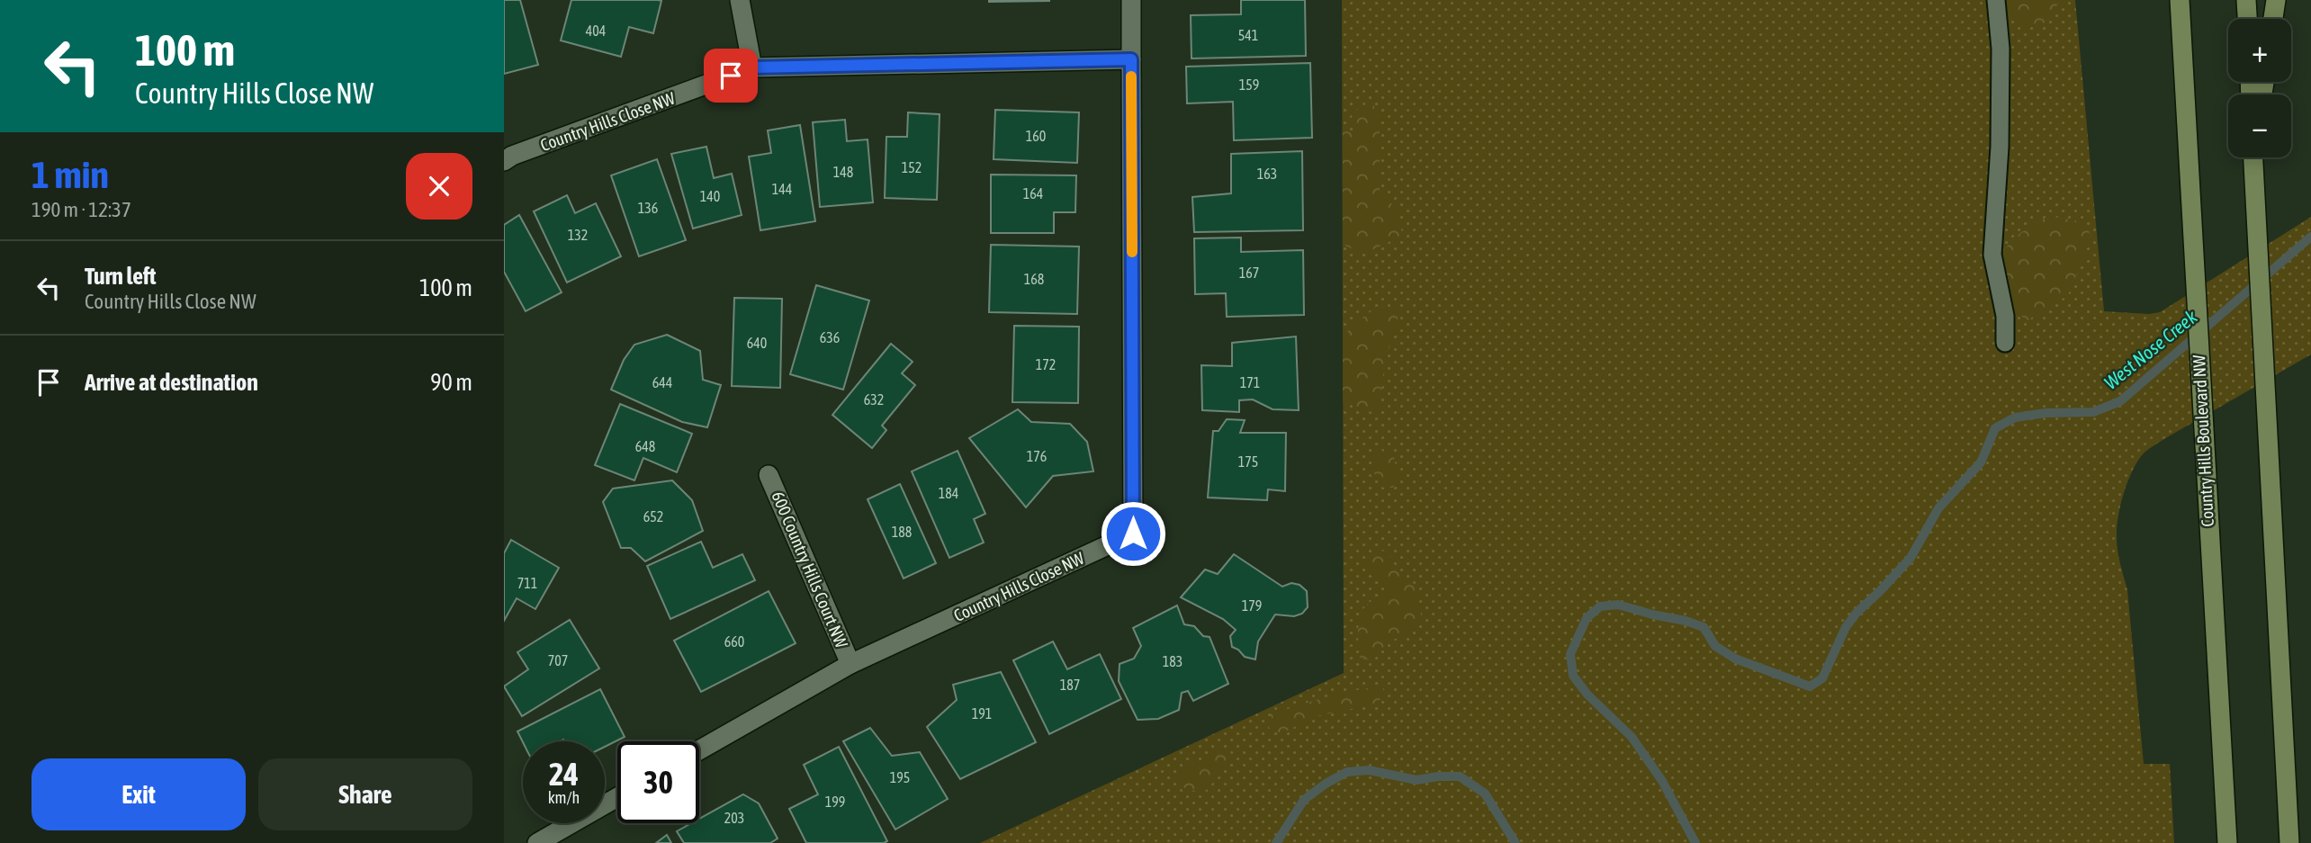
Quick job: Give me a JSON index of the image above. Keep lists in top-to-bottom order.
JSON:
{
  "streets": {
    "main road": ["Country Hills Boulevard NW"],
    "street": ["Country Hills Close NW", "600 Country Hills Court NW"]
  },
  "crossings": [
    ["Country Hills Close NW", "600 Country Hills Court NW"]
  ],
  "water": ["West Nose Creek"],
  "house_numbers": [
    "404",
    "541",
    "159",
    "160",
    "152",
    "148",
    "163",
    "144",
    "164",
    "140",
    "136",
    "132",
    "167",
    "168",
    "636",
    "640",
    "172",
    "644",
    "171",
    "632",
    "648",
    "176",
    "175",
    "184",
    "652",
    "188",
    "711",
    "179",
    "660",
    "707",
    "183",
    "187",
    "191",
    "195",
    "199",
    "203"
  ],
  "page": {
    "turn": ["100 m", "Country Hills Close NW"],
    "map_buttons": ["+", "−"],
    "heading": ["1 min", "190 m · 12:37"],
    "list": [
      {
        "name": "Turn left",
        "note": "Country Hills Close NW",
        "value": "100 m"
      },
      {
        "name": "Arrive at destination",
        "value": "90 m"
      }
    ],
    "speed": "24 km/h",
    "limit": "30",
    "buttons": ["Exit", "Share"]
  }
}
